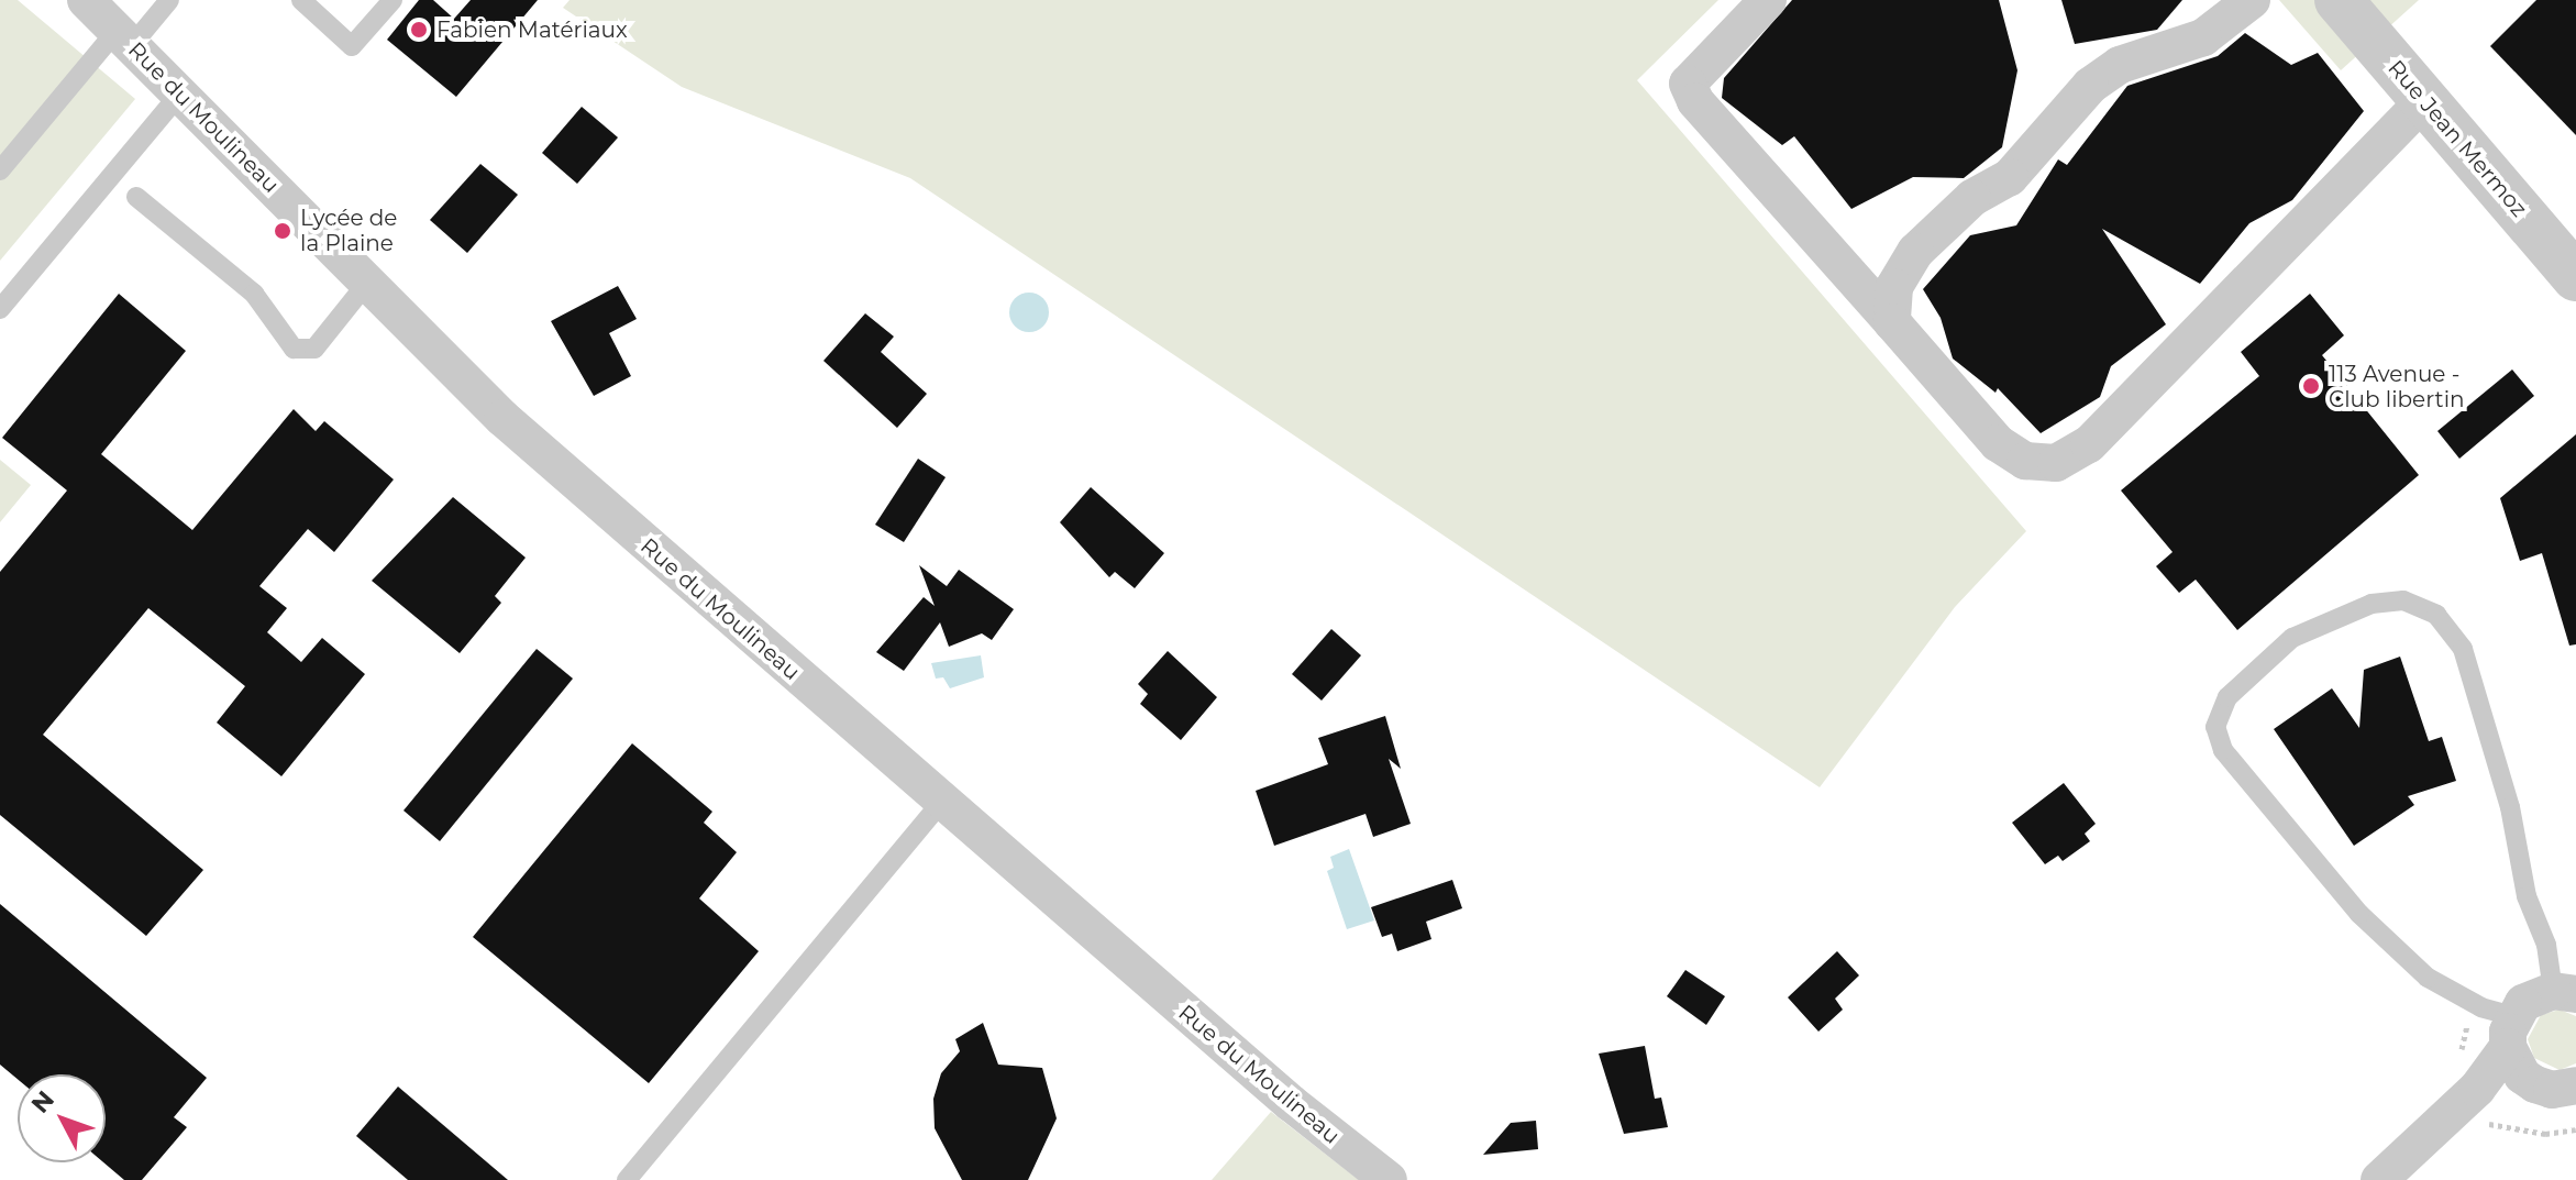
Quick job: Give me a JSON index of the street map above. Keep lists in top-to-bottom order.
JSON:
{
  "streets": {
    "street": ["Rue du Moulineau", "Rue Jean Mermoz"]
  },
  "places": ["Fabien Matériaux", "Lycée de la Plaine", "113 Avenue - Club libertin"],
  "north": "top left"
}
